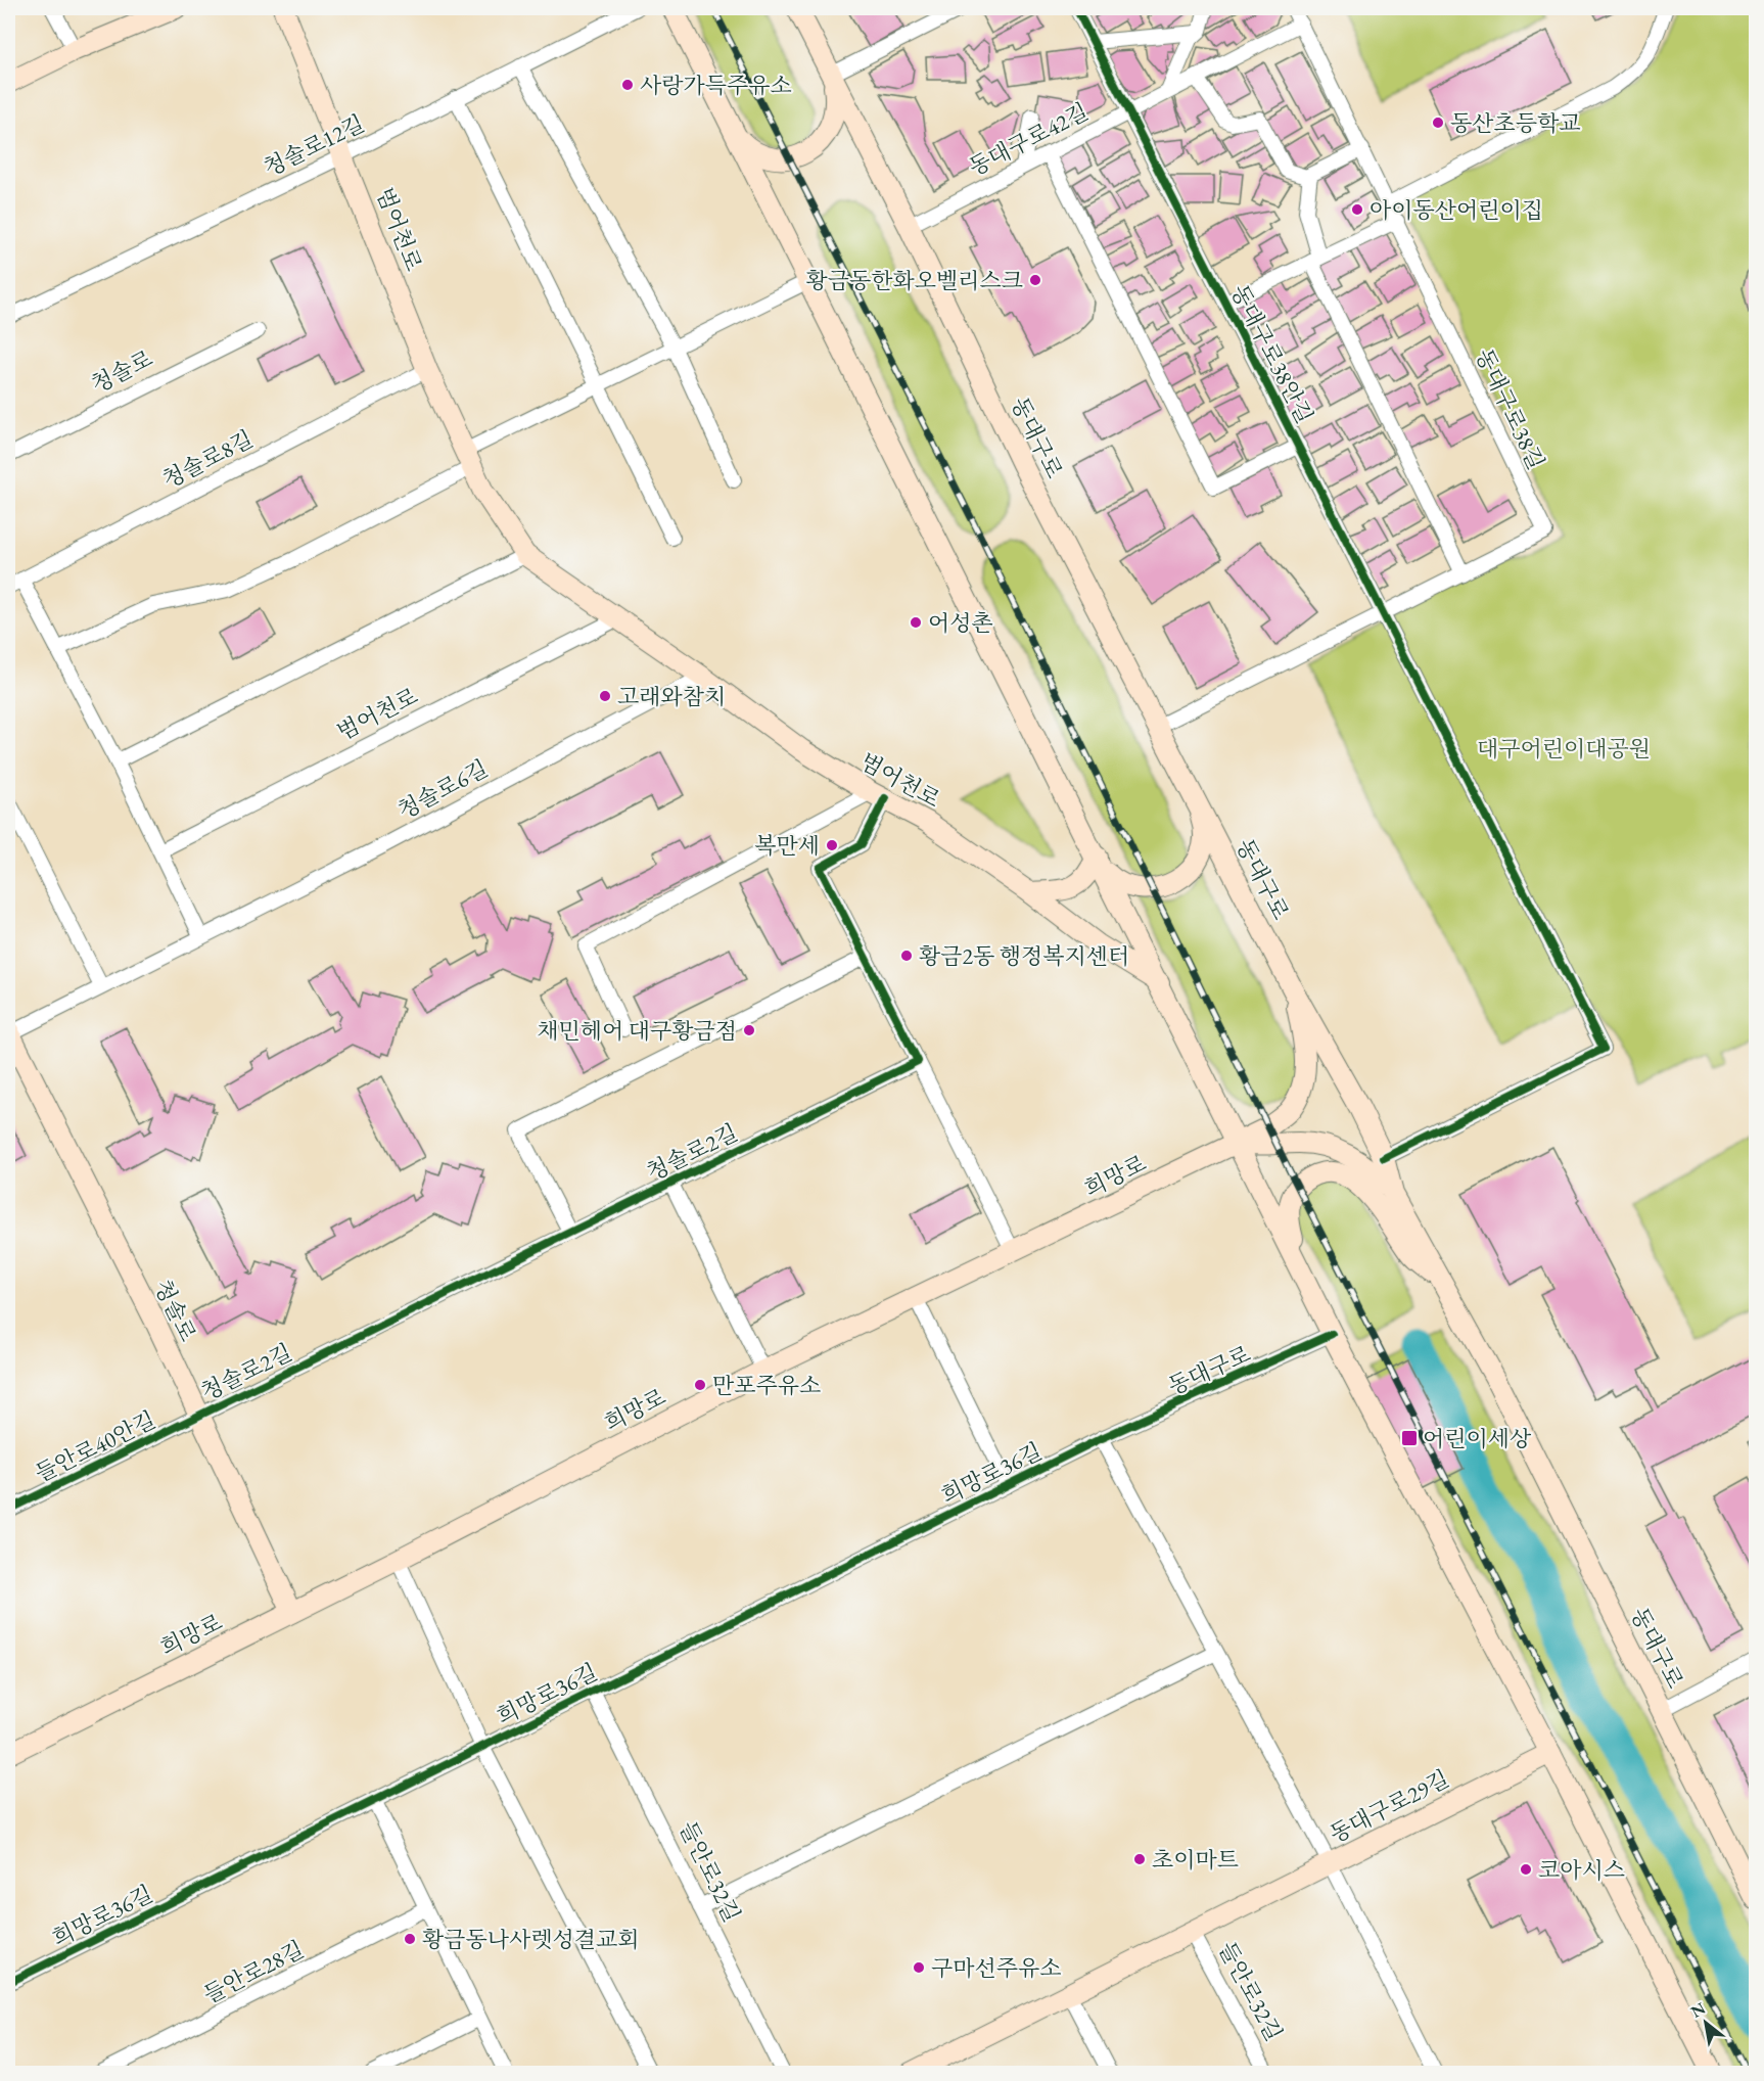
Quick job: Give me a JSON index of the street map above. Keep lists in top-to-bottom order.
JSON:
{
  "streets": {
    "main road": [
      "범어천로",
      "청솔로",
      "동대구로",
      "희망로",
      "동대구로29길",
      "들안로32길"
    ],
    "street": [
      "동대구로42길",
      "청솔로12길",
      "동대구로38안길",
      "동대구로38길",
      "청솔로8길",
      "청솔로6길",
      "청솔로2길",
      "들안로40안길",
      "희망로36길",
      "들안로28길"
    ]
  },
  "crossings": [
    ["동대구로42길", "동대구로38안길"],
    ["동대구로42길", "동대구로38길"],
    ["동대구로42길", "동대구로"],
    ["청솔로12길", "범어천로"],
    ["범어천로", "청솔로8길"],
    ["범어천로", "청솔로6길"],
    ["동대구로38안길", "동대구로38길"],
    ["동대구로38안길", "동대구로"],
    ["청솔로", "청솔로6길"],
    ["청솔로", "청솔로2길"],
    ["청솔로", "희망로"],
    ["청솔로", "들안로40안길"],
    ["동대구로38길", "동대구로"],
    ["동대구로", "희망로"],
    ["동대구로", "희망로36길"],
    ["청솔로2길", "들안로40안길"],
    ["희망로36길", "들안로32길"],
    ["동대구로29길", "들안로32길"]
  ],
  "parks": ["대구어린이대공원"],
  "places": {
    "other": [
      "사랑가득주유소",
      "동산초등학교",
      "아이동산어린이집",
      "황금동한화오벨리스크",
      "어성촌",
      "고래와참치",
      "복만세",
      "황금2동 행정복지센터",
      "채민헤어 대구황금점",
      "만포주유소",
      "초이마트",
      "코아시스",
      "황금동나사렛성결교회",
      "구마선주유소"
    ],
    "transit": ["어린이세상"]
  },
  "north": "top left"
}
